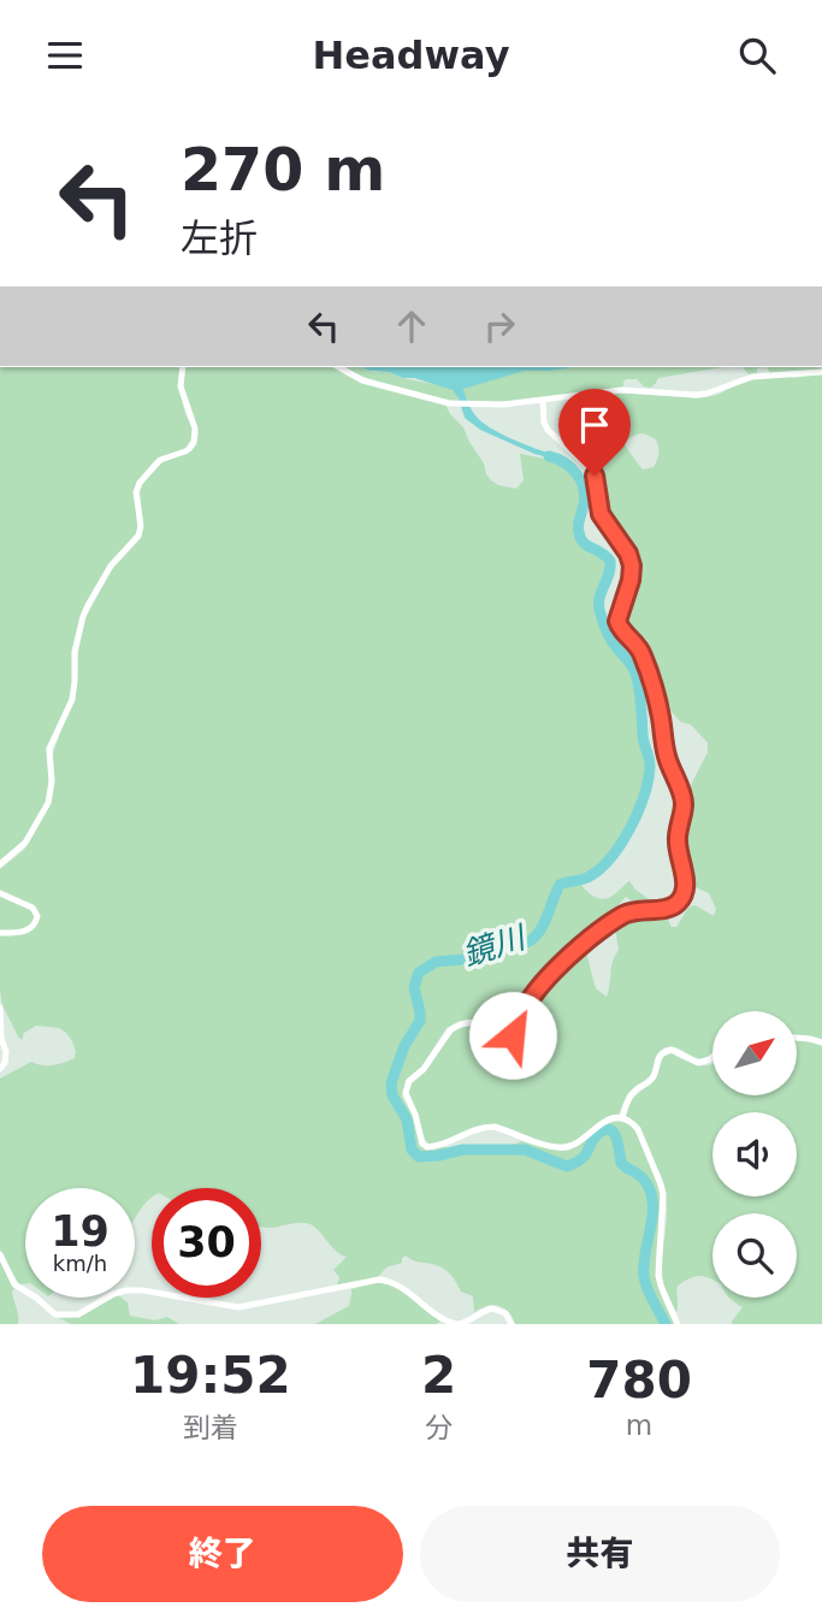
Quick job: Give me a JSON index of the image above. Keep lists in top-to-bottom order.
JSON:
{
  "water": ["鏡川"],
  "north": "top right",
  "page": {
    "header": "Headway",
    "turn": ["270 m", "左折"],
    "speed": "19 km/h",
    "limit": "30",
    "eta": [
      "19:52",
      "到着",
      "2",
      "分",
      "780",
      "m"
    ],
    "buttons": ["終了", "共有"]
  }
}
